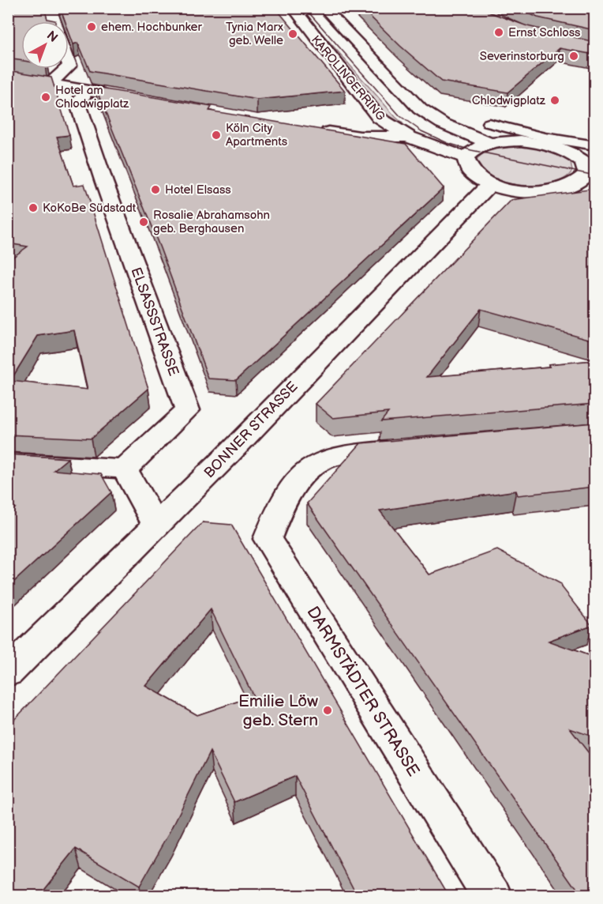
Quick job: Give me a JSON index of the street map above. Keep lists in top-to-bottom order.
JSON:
{
  "streets": {
    "main road": [
      "KAROLINGERRING",
      "ELSASSSTRASSE",
      "BONNER STRASSE",
      "DARMSTÄDTER STRASSE"
    ]
  },
  "places": [
    "ehem. Hochbunker",
    "Ernst Schloss",
    "Tynia Marx geb. Welle",
    "Severinstorburg",
    "Hotel am Chlodwigplatz",
    "Chlodwigplatz",
    "Köln City Apartments",
    "Hotel Elsass",
    "KoKoBe Südstadt",
    "Rosalie Abrahamsohn geb. Berghausen",
    "Emilie Löw geb. Stern"
  ],
  "north": "top right"
}
